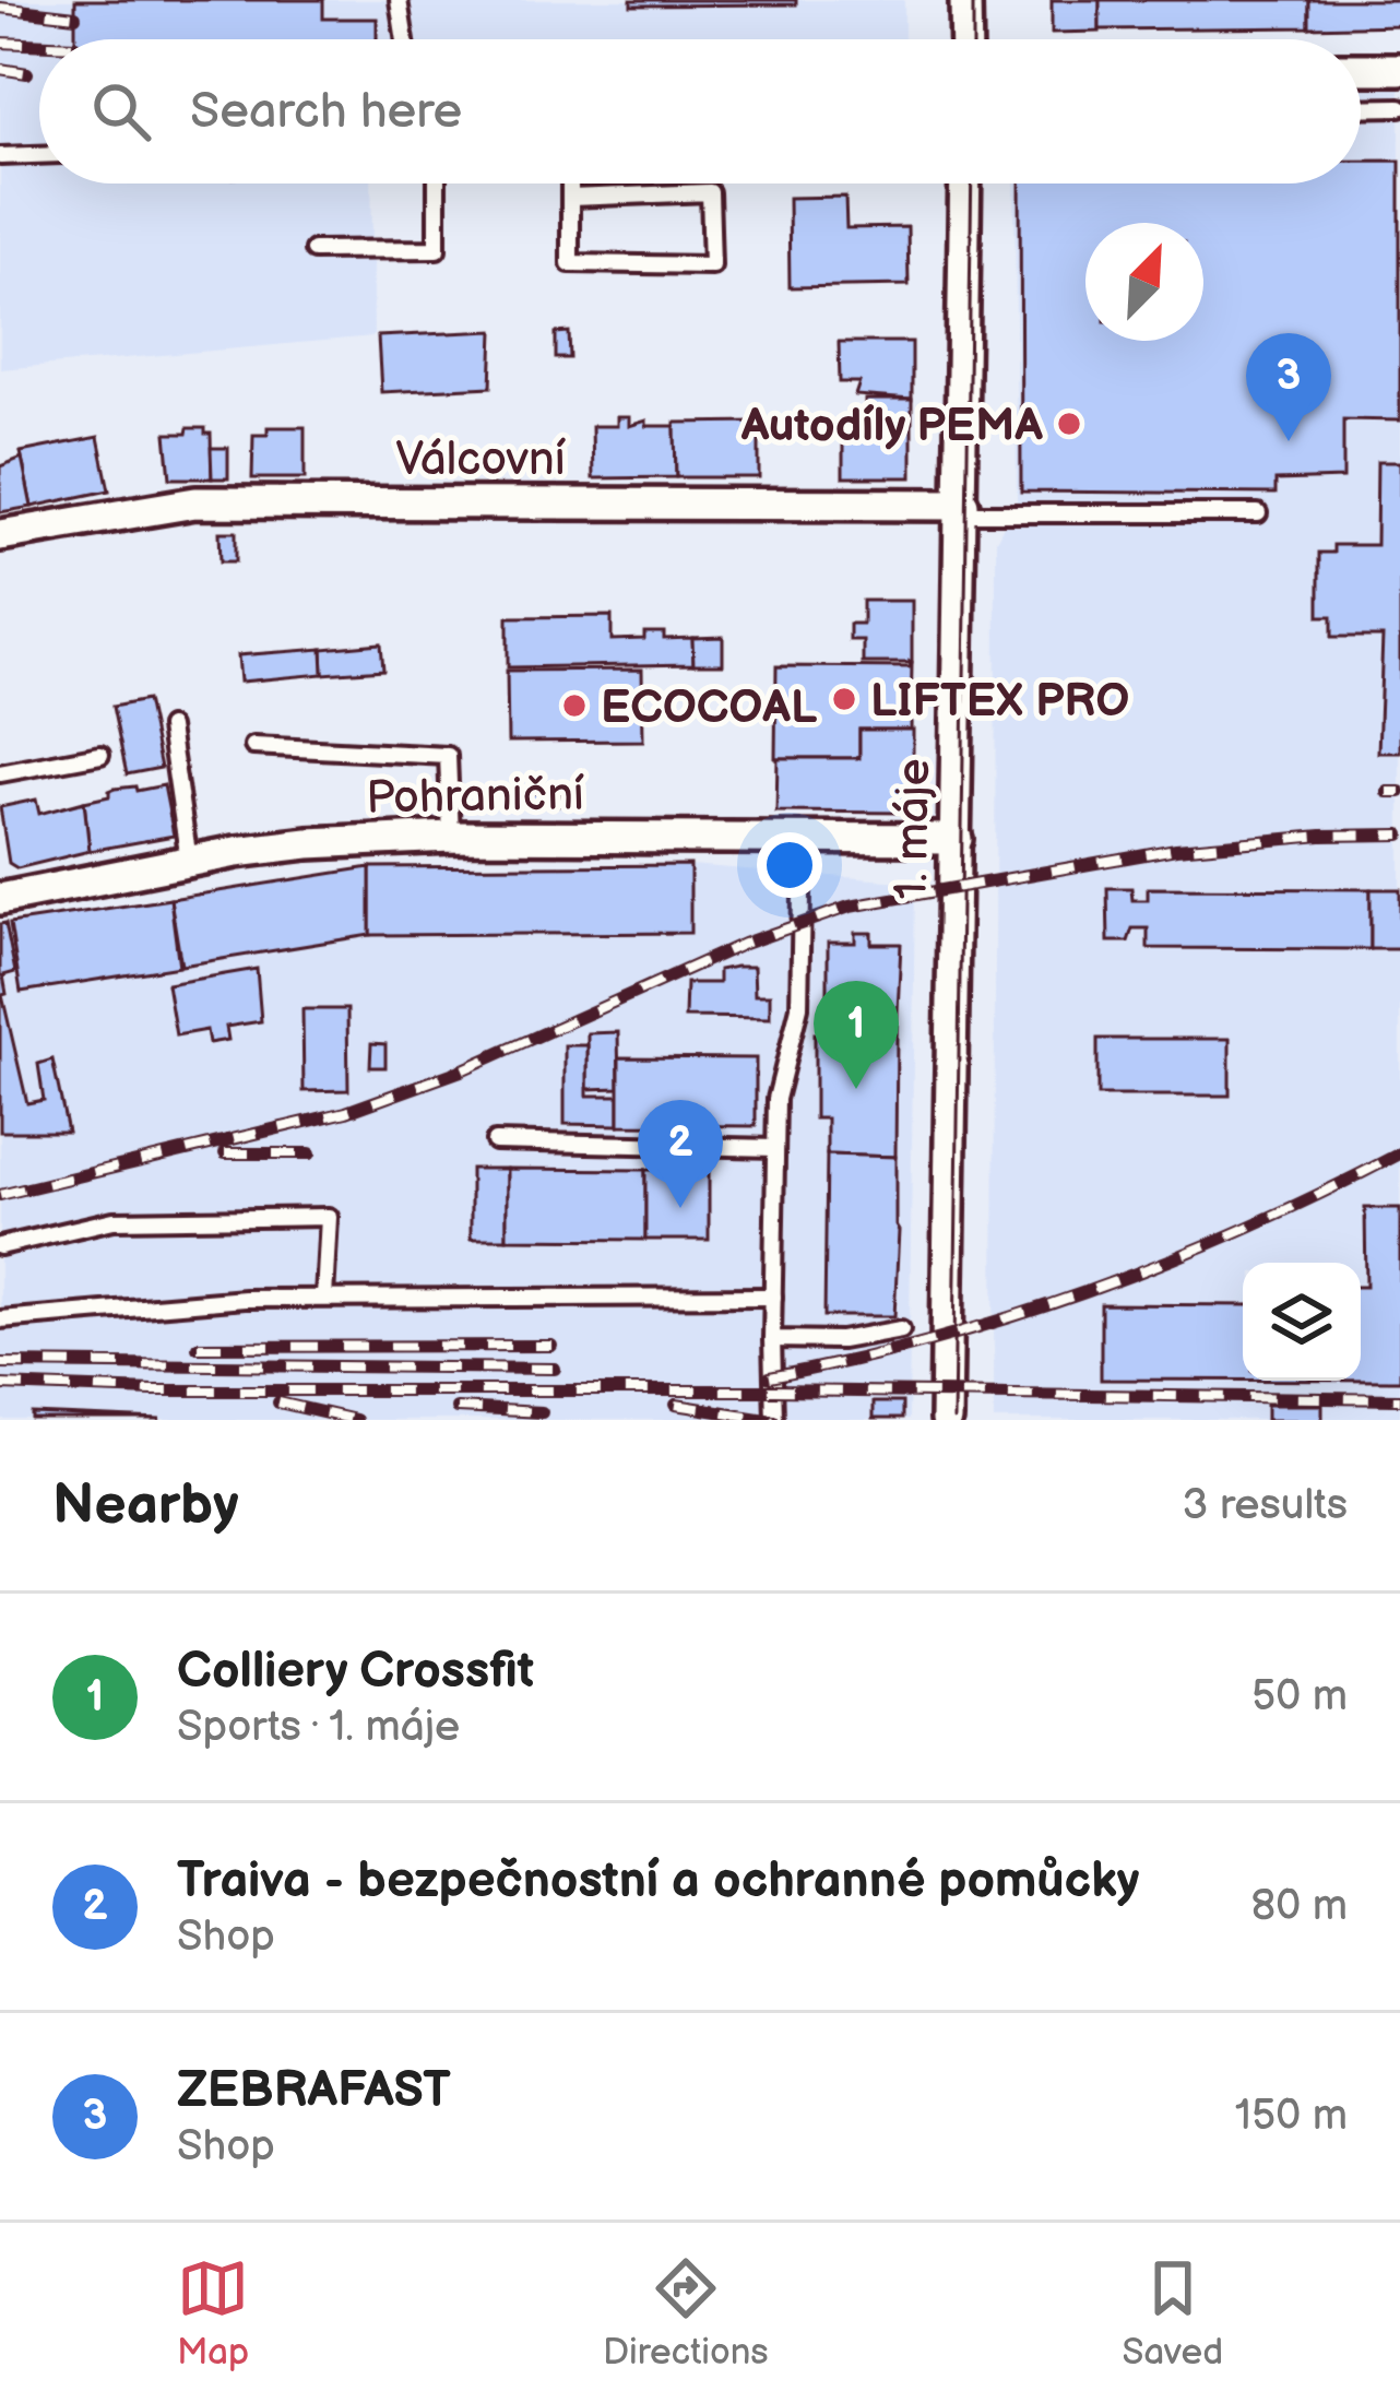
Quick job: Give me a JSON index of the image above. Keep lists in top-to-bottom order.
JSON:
{
  "streets": {
    "street": ["Válcovní", "Pohraniční", "1. máje"]
  },
  "crossings": [
    ["Válcovní", "1. máje"],
    ["Pohraniční", "1. máje"]
  ],
  "places": ["Autodíly PEMA", "LIFTEX PRO", "ECOCOAL"],
  "north": "top right",
  "page": {
    "search": "Search here",
    "pins": ["3", "1", "2"],
    "heading": ["Nearby", "3 results"],
    "list": [
      {
        "mark": "1",
        "name": "Colliery Crossfit",
        "note": "Sports · 1. máje",
        "value": "50 m"
      },
      {
        "mark": "2",
        "name": "Traiva - bezpečnostní a ochranné pomůcky",
        "note": "Shop",
        "value": "80 m"
      },
      {
        "mark": "3",
        "name": "ZEBRAFAST",
        "note": "Shop",
        "value": "150 m"
      }
    ],
    "nav": ["Map", "Directions", "Saved"]
  }
}
